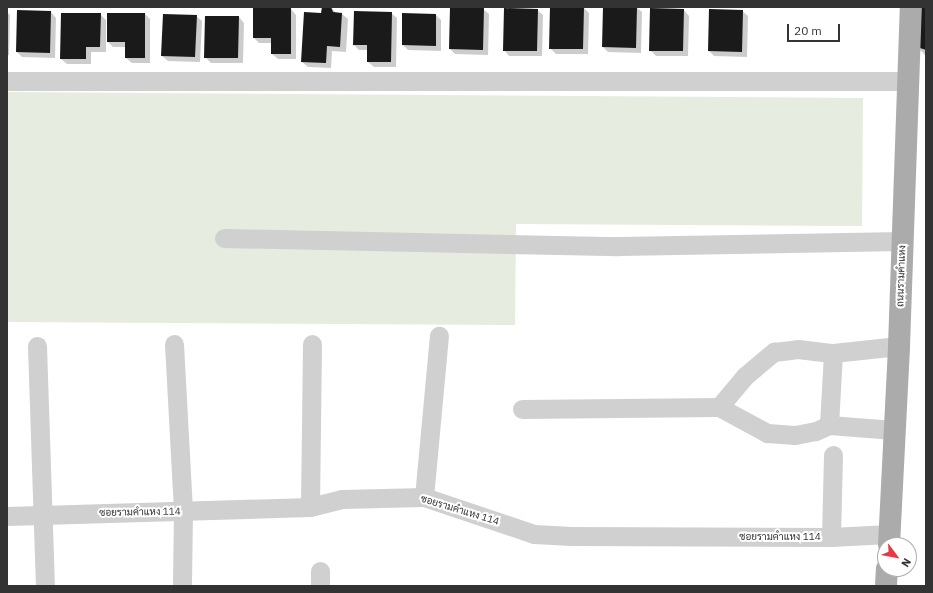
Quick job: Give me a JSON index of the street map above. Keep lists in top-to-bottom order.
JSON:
{
  "streets": {
    "main road": ["ถนนรามคำแหง"],
    "street": ["ซอยรามคำแหง 114"]
  },
  "scale_bar": "20 m",
  "north": "bottom right"
}
